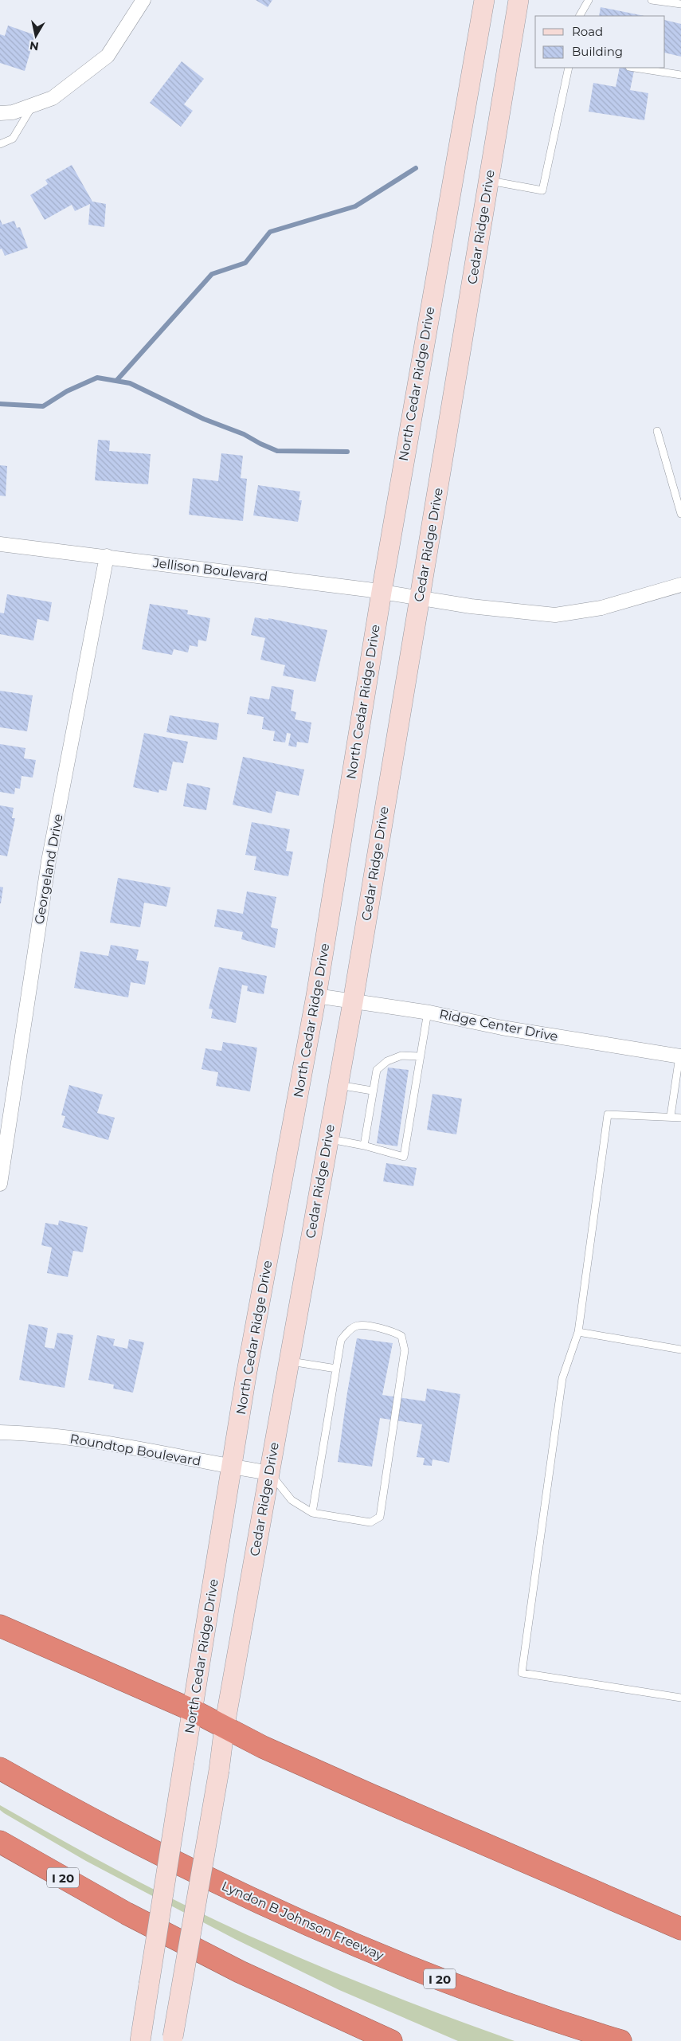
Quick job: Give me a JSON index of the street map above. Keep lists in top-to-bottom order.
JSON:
{
  "streets": {
    "highway": ["I 20", "Lyndon B Johnson Freeway"],
    "main road": ["Cedar Ridge Drive", "North Cedar Ridge Drive"],
    "street": [
      "Jellison Boulevard",
      "Georgeland Drive",
      "Ridge Center Drive",
      "Roundtop Boulevard"
    ]
  },
  "crossings": [
    ["Cedar Ridge Drive", "Jellison Boulevard"],
    ["Cedar Ridge Drive", "Ridge Center Drive"],
    ["Cedar Ridge Drive", "Roundtop Boulevard"],
    ["North Cedar Ridge Drive", "Jellison Boulevard"],
    ["North Cedar Ridge Drive", "Ridge Center Drive"],
    ["North Cedar Ridge Drive", "Roundtop Boulevard"],
    ["Jellison Boulevard", "Georgeland Drive"]
  ],
  "legend": ["Road", "Building"],
  "north": "bottom"
}
